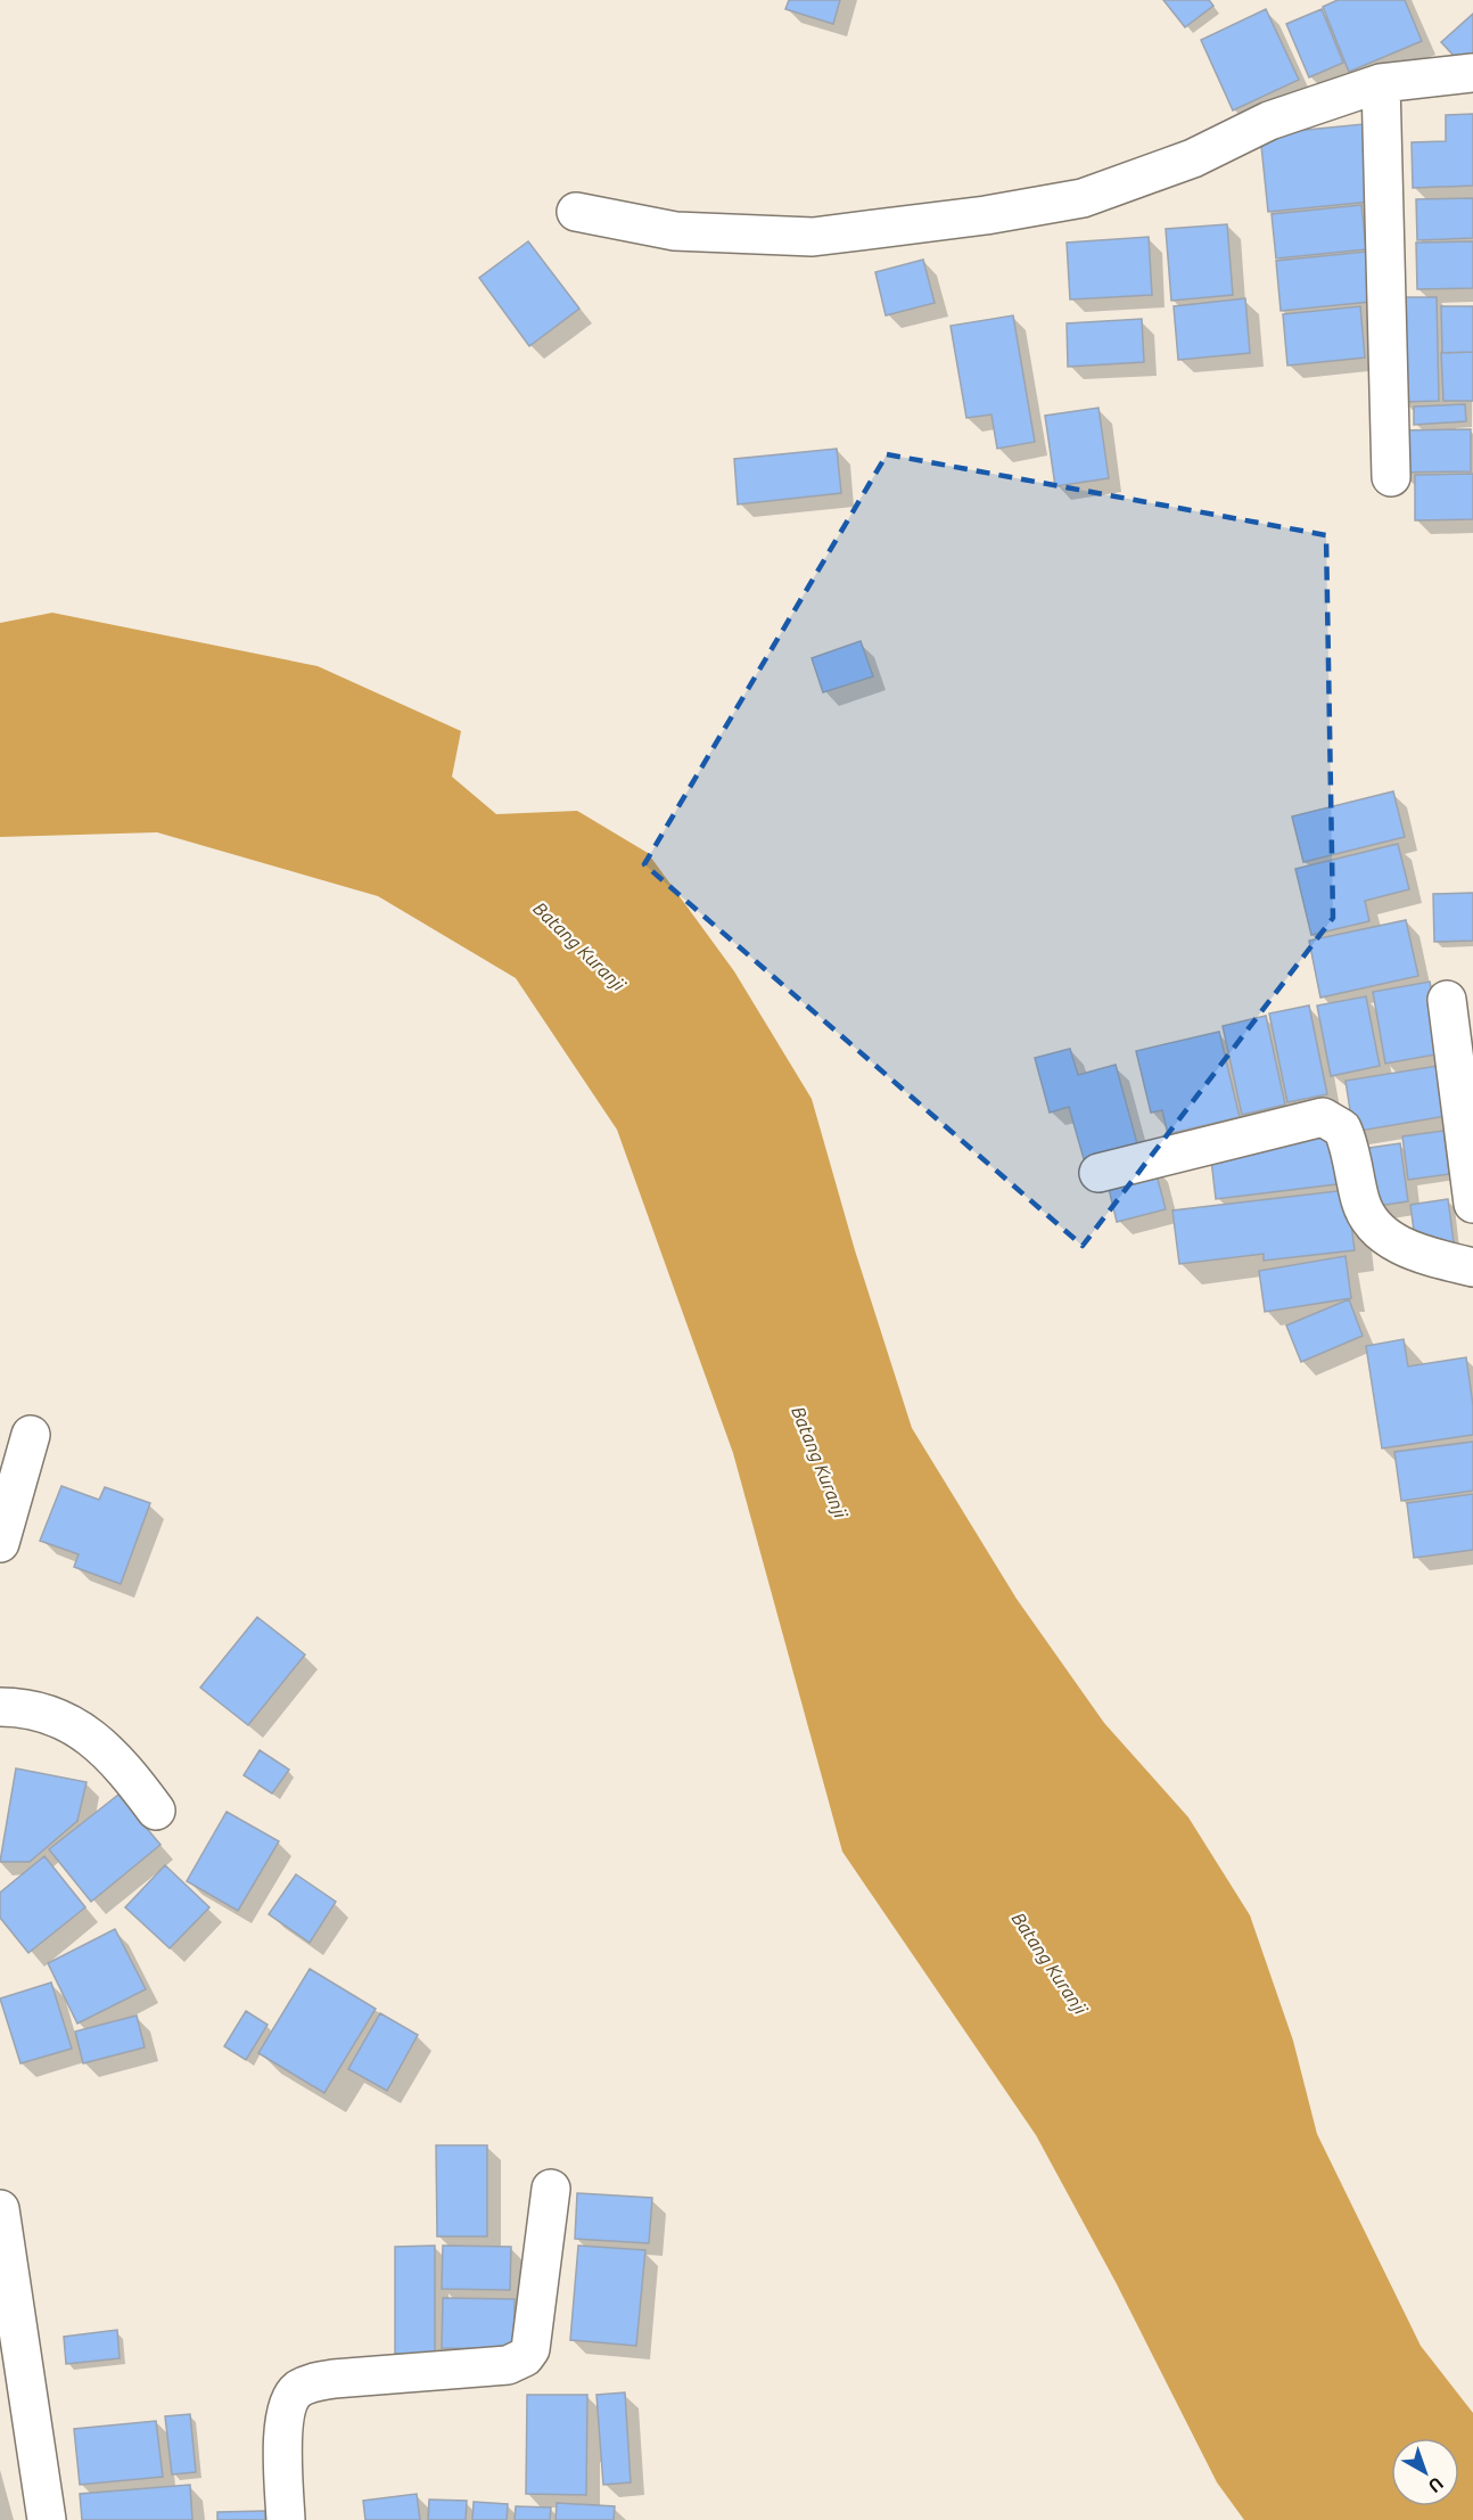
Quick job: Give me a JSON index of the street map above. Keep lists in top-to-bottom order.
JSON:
{
  "water": ["Batang Kuranji"],
  "north": "bottom right"
}
